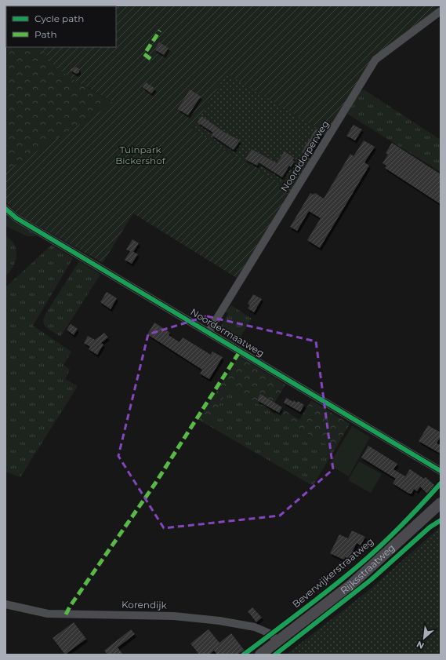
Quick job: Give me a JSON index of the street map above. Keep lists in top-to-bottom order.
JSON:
{
  "streets": {
    "main road": ["Rijksstraatweg"],
    "street": ["Noorddorperweg", "Noordermaatweg", "Korendijk"],
    "cycle path": ["Beverwijkerstraatweg"]
  },
  "crossings": [
    ["Noorddorperweg", "Noordermaatweg"],
    ["Rijksstraatweg", "Korendijk"]
  ],
  "parks": ["Tuinpark Bickershof"],
  "legend": ["Cycle path", "Path"],
  "north": "bottom left"
}
